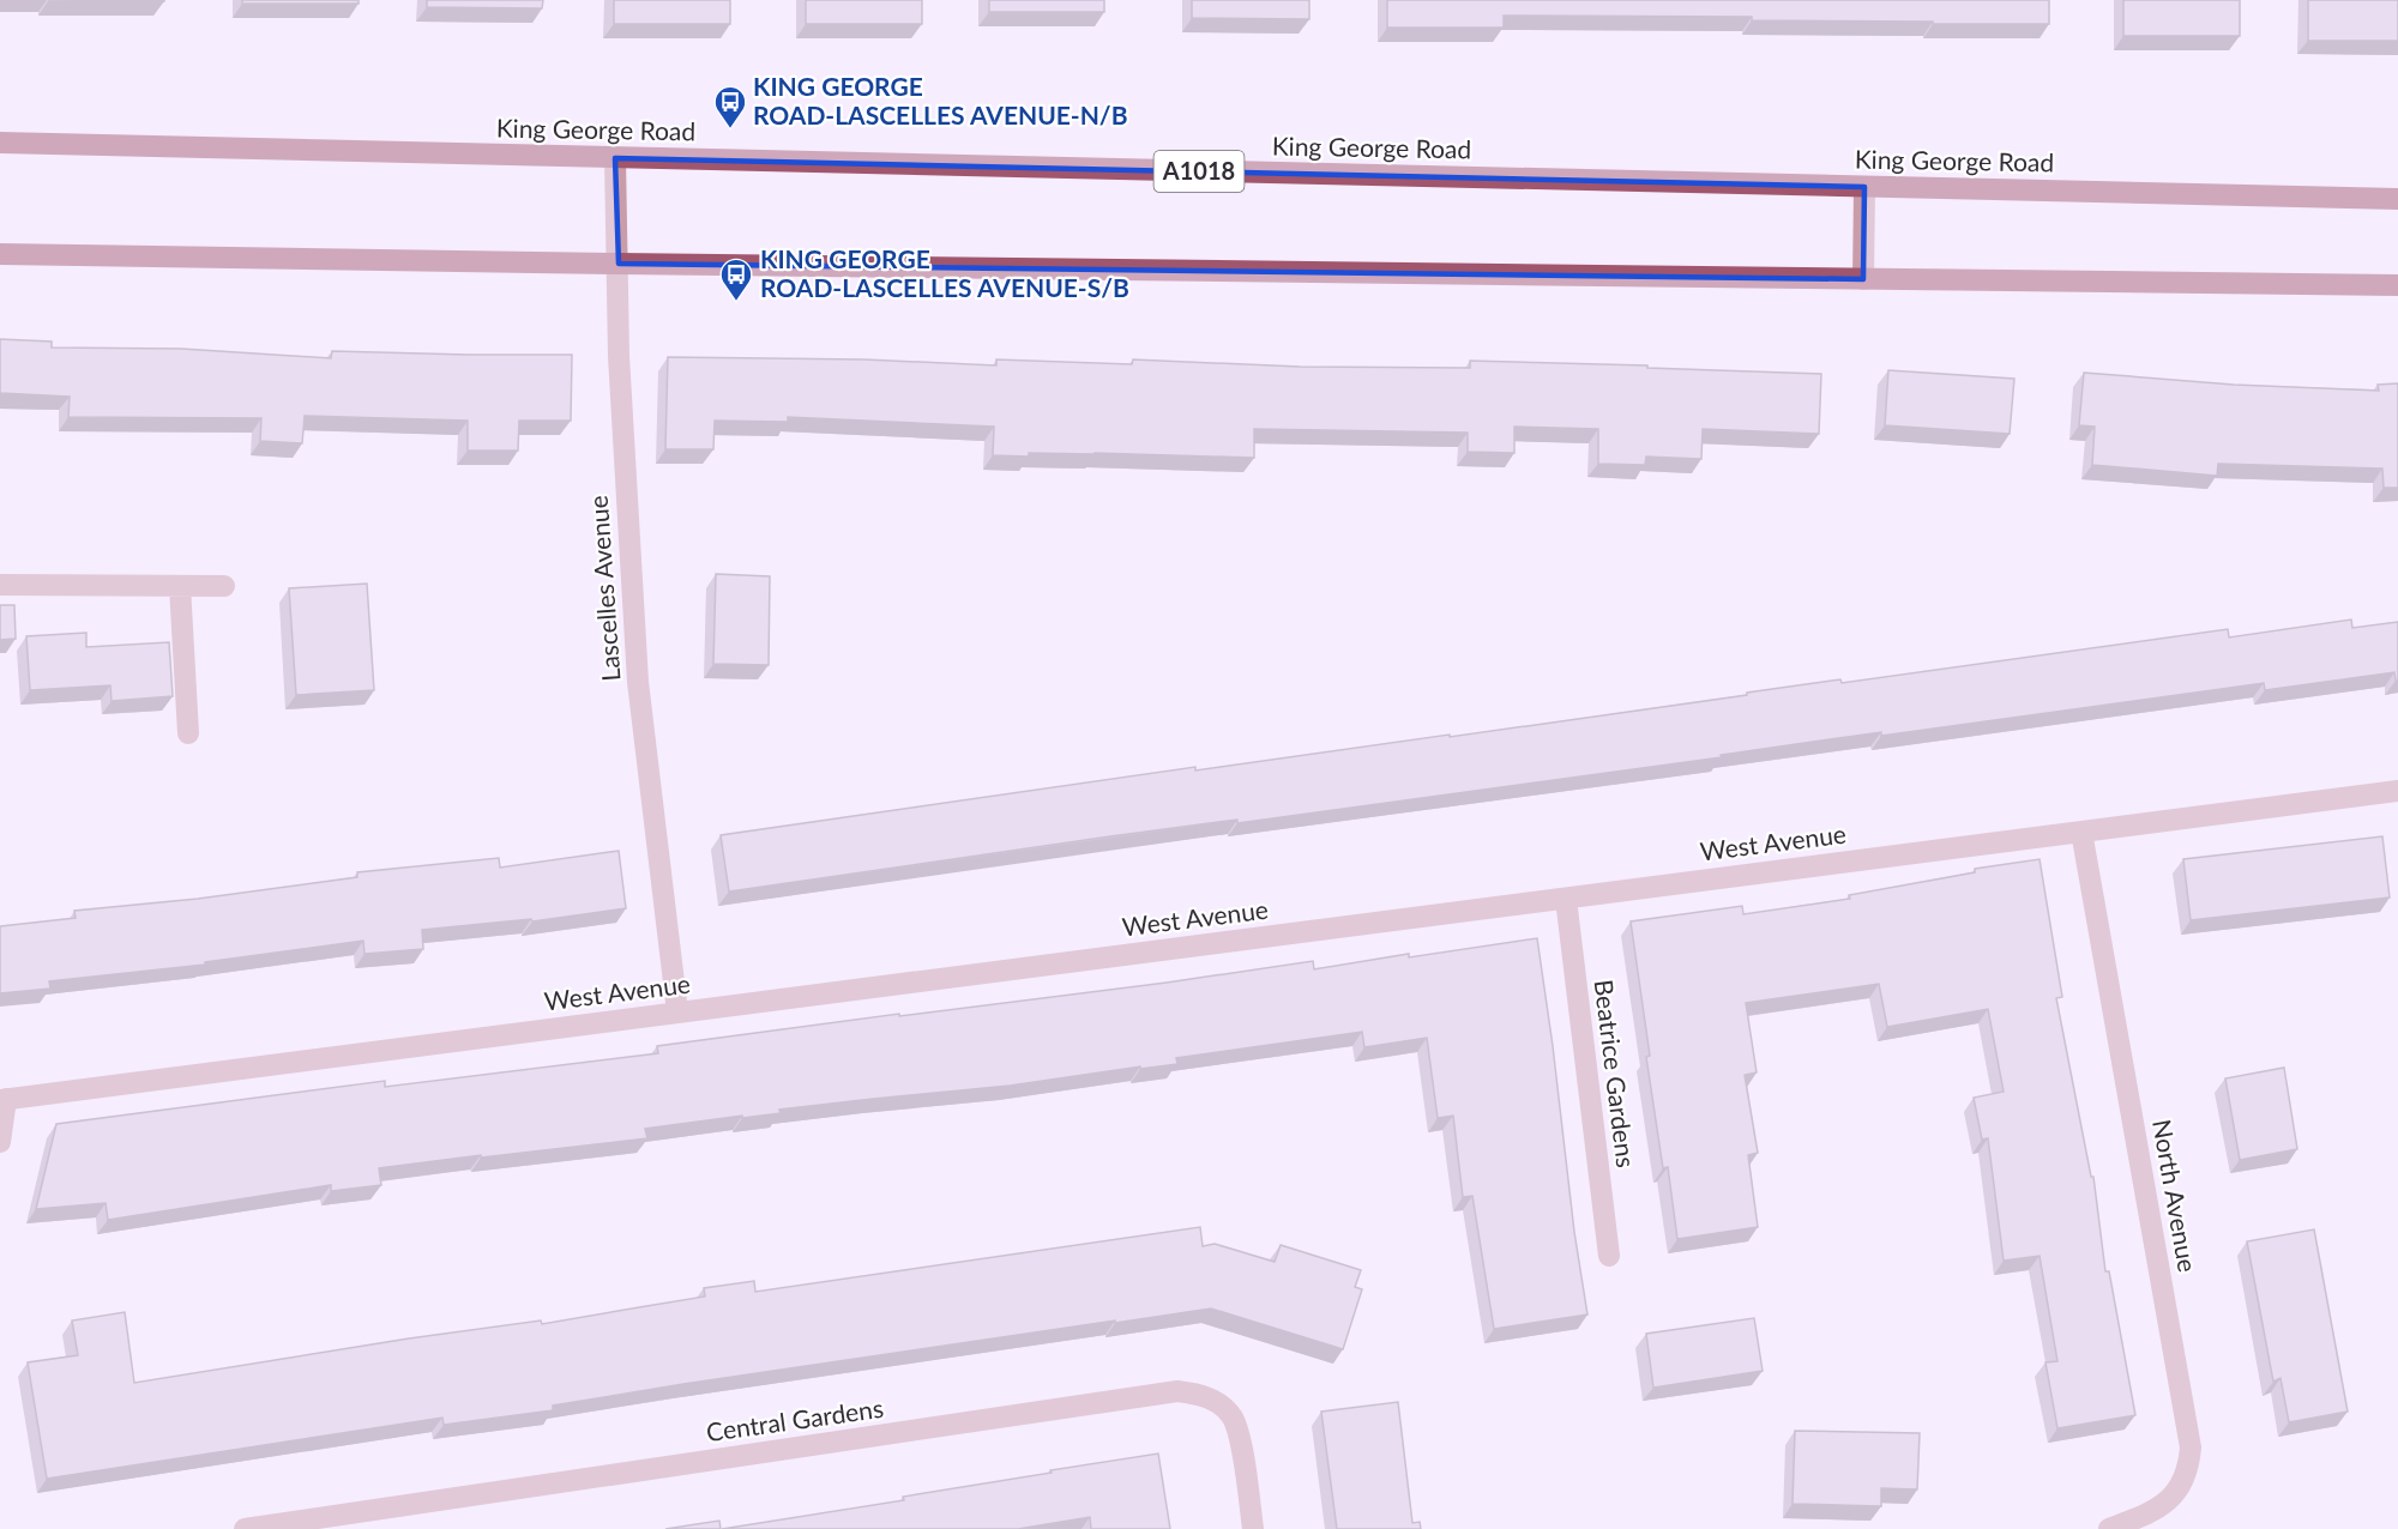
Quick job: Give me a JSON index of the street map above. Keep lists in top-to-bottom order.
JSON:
{
  "streets": {
    "main road": ["King George Road", "A1018"],
    "street": [
      "Lascelles Avenue",
      "West Avenue",
      "Beatrice Gardens",
      "North Avenue",
      "Central Gardens"
    ]
  },
  "crossings": [
    ["King George Road", "Lascelles Avenue"],
    ["Lascelles Avenue", "West Avenue"],
    ["West Avenue", "Beatrice Gardens"],
    ["West Avenue", "North Avenue"]
  ],
  "places": {
    "bus stop": ["KING GEORGE ROAD-LASCELLES AVENUE-N/B", "KING GEORGE ROAD-LASCELLES AVENUE-S/B"]
  }
}
